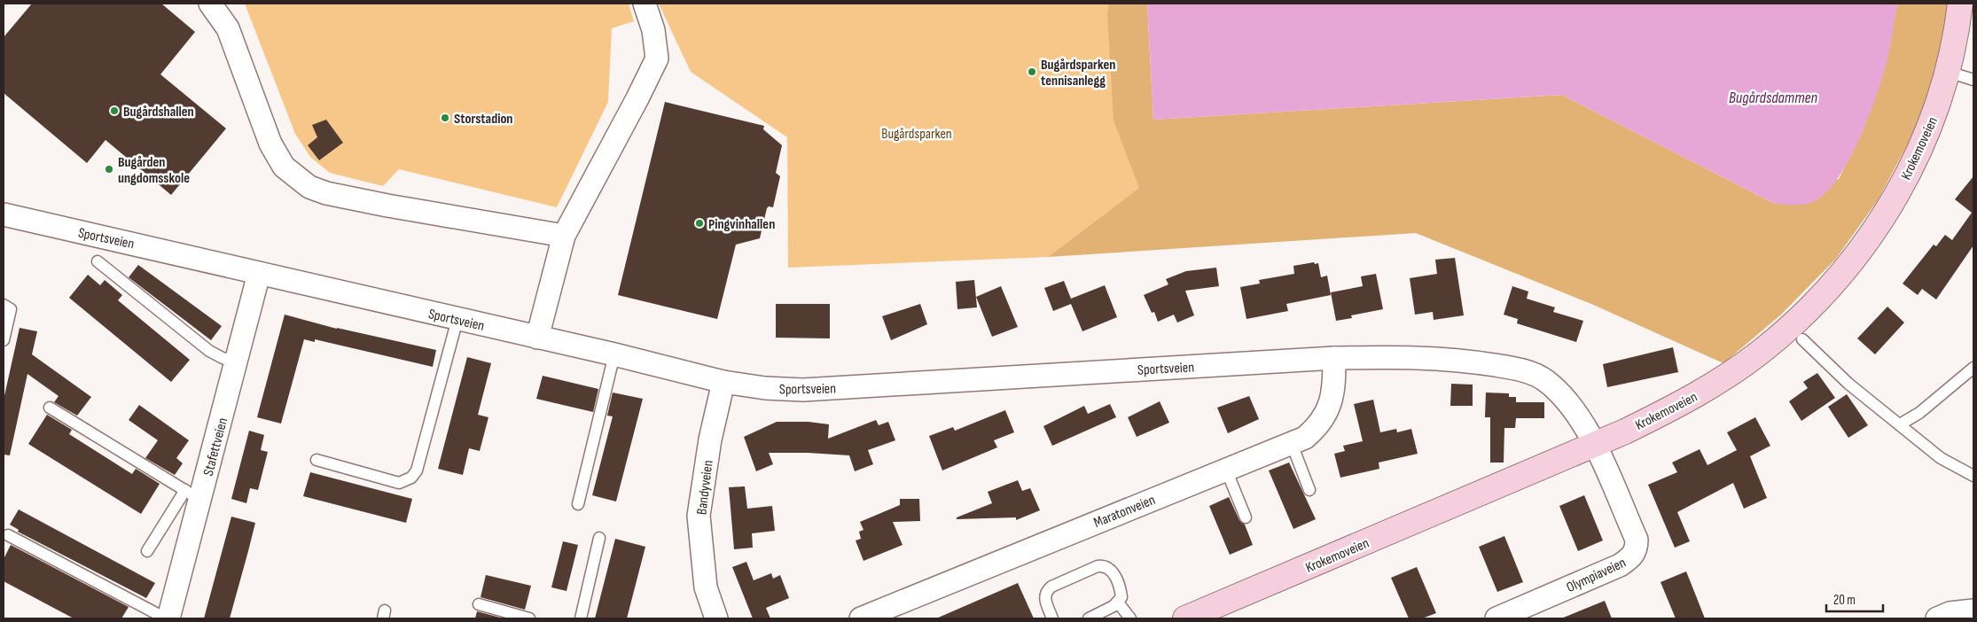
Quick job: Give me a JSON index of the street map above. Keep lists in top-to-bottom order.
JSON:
{
  "streets": {
    "main road": ["Krokemoveien"],
    "street": [
      "Sportsveien",
      "Stafettveien",
      "Bandyveien",
      "Maratonveien",
      "Olympiaveien"
    ]
  },
  "crossings": [
    ["Krokemoveien", "Sportsveien"],
    ["Krokemoveien", "Olympiaveien"],
    ["Sportsveien", "Stafettveien"],
    ["Sportsveien", "Bandyveien"],
    ["Sportsveien", "Maratonveien"],
    ["Sportsveien", "Olympiaveien"]
  ],
  "water": ["Bugårdsdammen"],
  "parks": ["Bugårdsparken"],
  "places": [
    "Bugårdsparken tennisanlegg",
    "Bugårdshallen",
    "Storstadion",
    "Bugården ungdomsskole",
    "Pingvinhallen"
  ],
  "scale_bar": "20 m"
}
